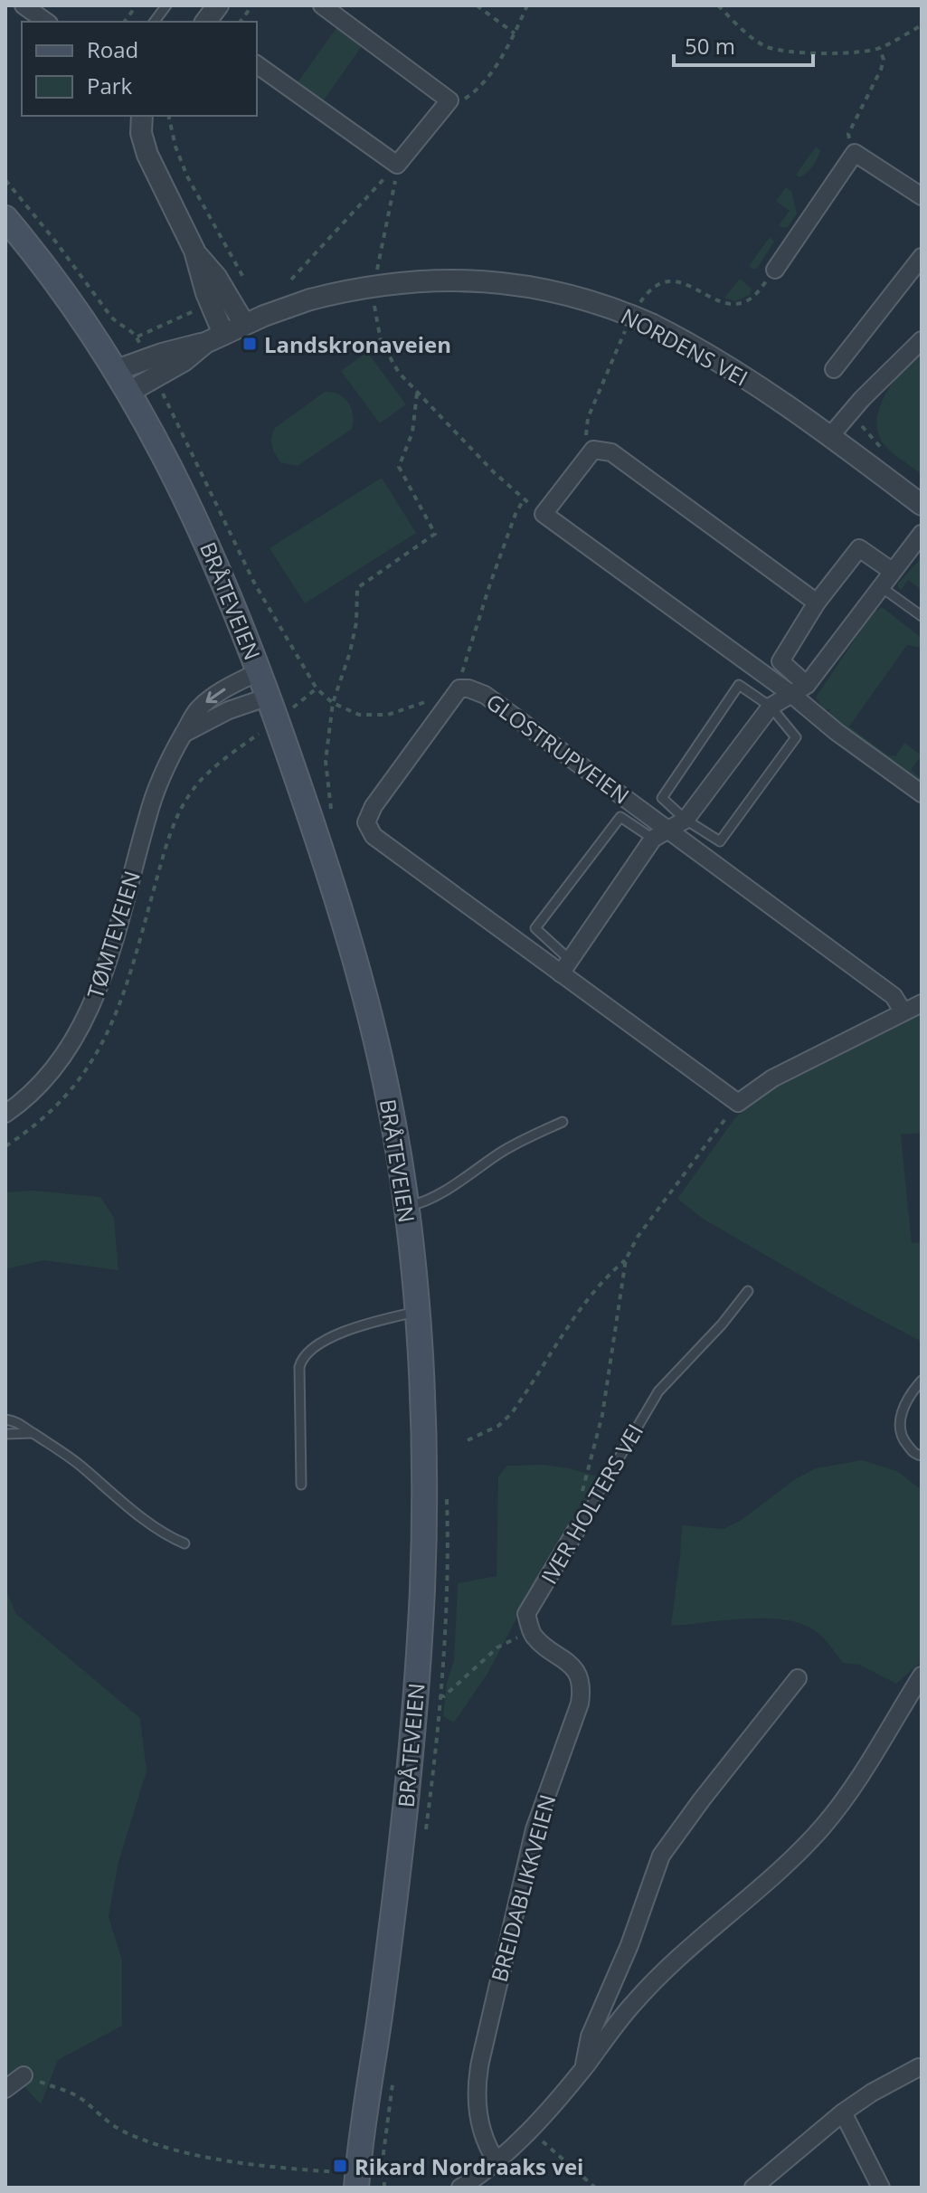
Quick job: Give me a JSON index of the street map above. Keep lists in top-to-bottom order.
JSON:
{
  "streets": {
    "main road": ["BRÅTEVEIEN"],
    "street": [
      "NORDENS VEI",
      "GLOSTRUPVEIEN",
      "TØMTEVEIEN",
      "IVER HOLTERS VEI",
      "BREIDABLIKKVEIEN"
    ]
  },
  "crossings": [
    ["NORDENS VEI", "BRÅTEVEIEN"],
    ["BRÅTEVEIEN", "TØMTEVEIEN"],
    ["IVER HOLTERS VEI", "BREIDABLIKKVEIEN"]
  ],
  "places": {
    "transit": ["Landskronaveien", "Rikard Nordraaks vei"]
  },
  "legend": ["Road", "Park"],
  "scale_bar": "50 m"
}
